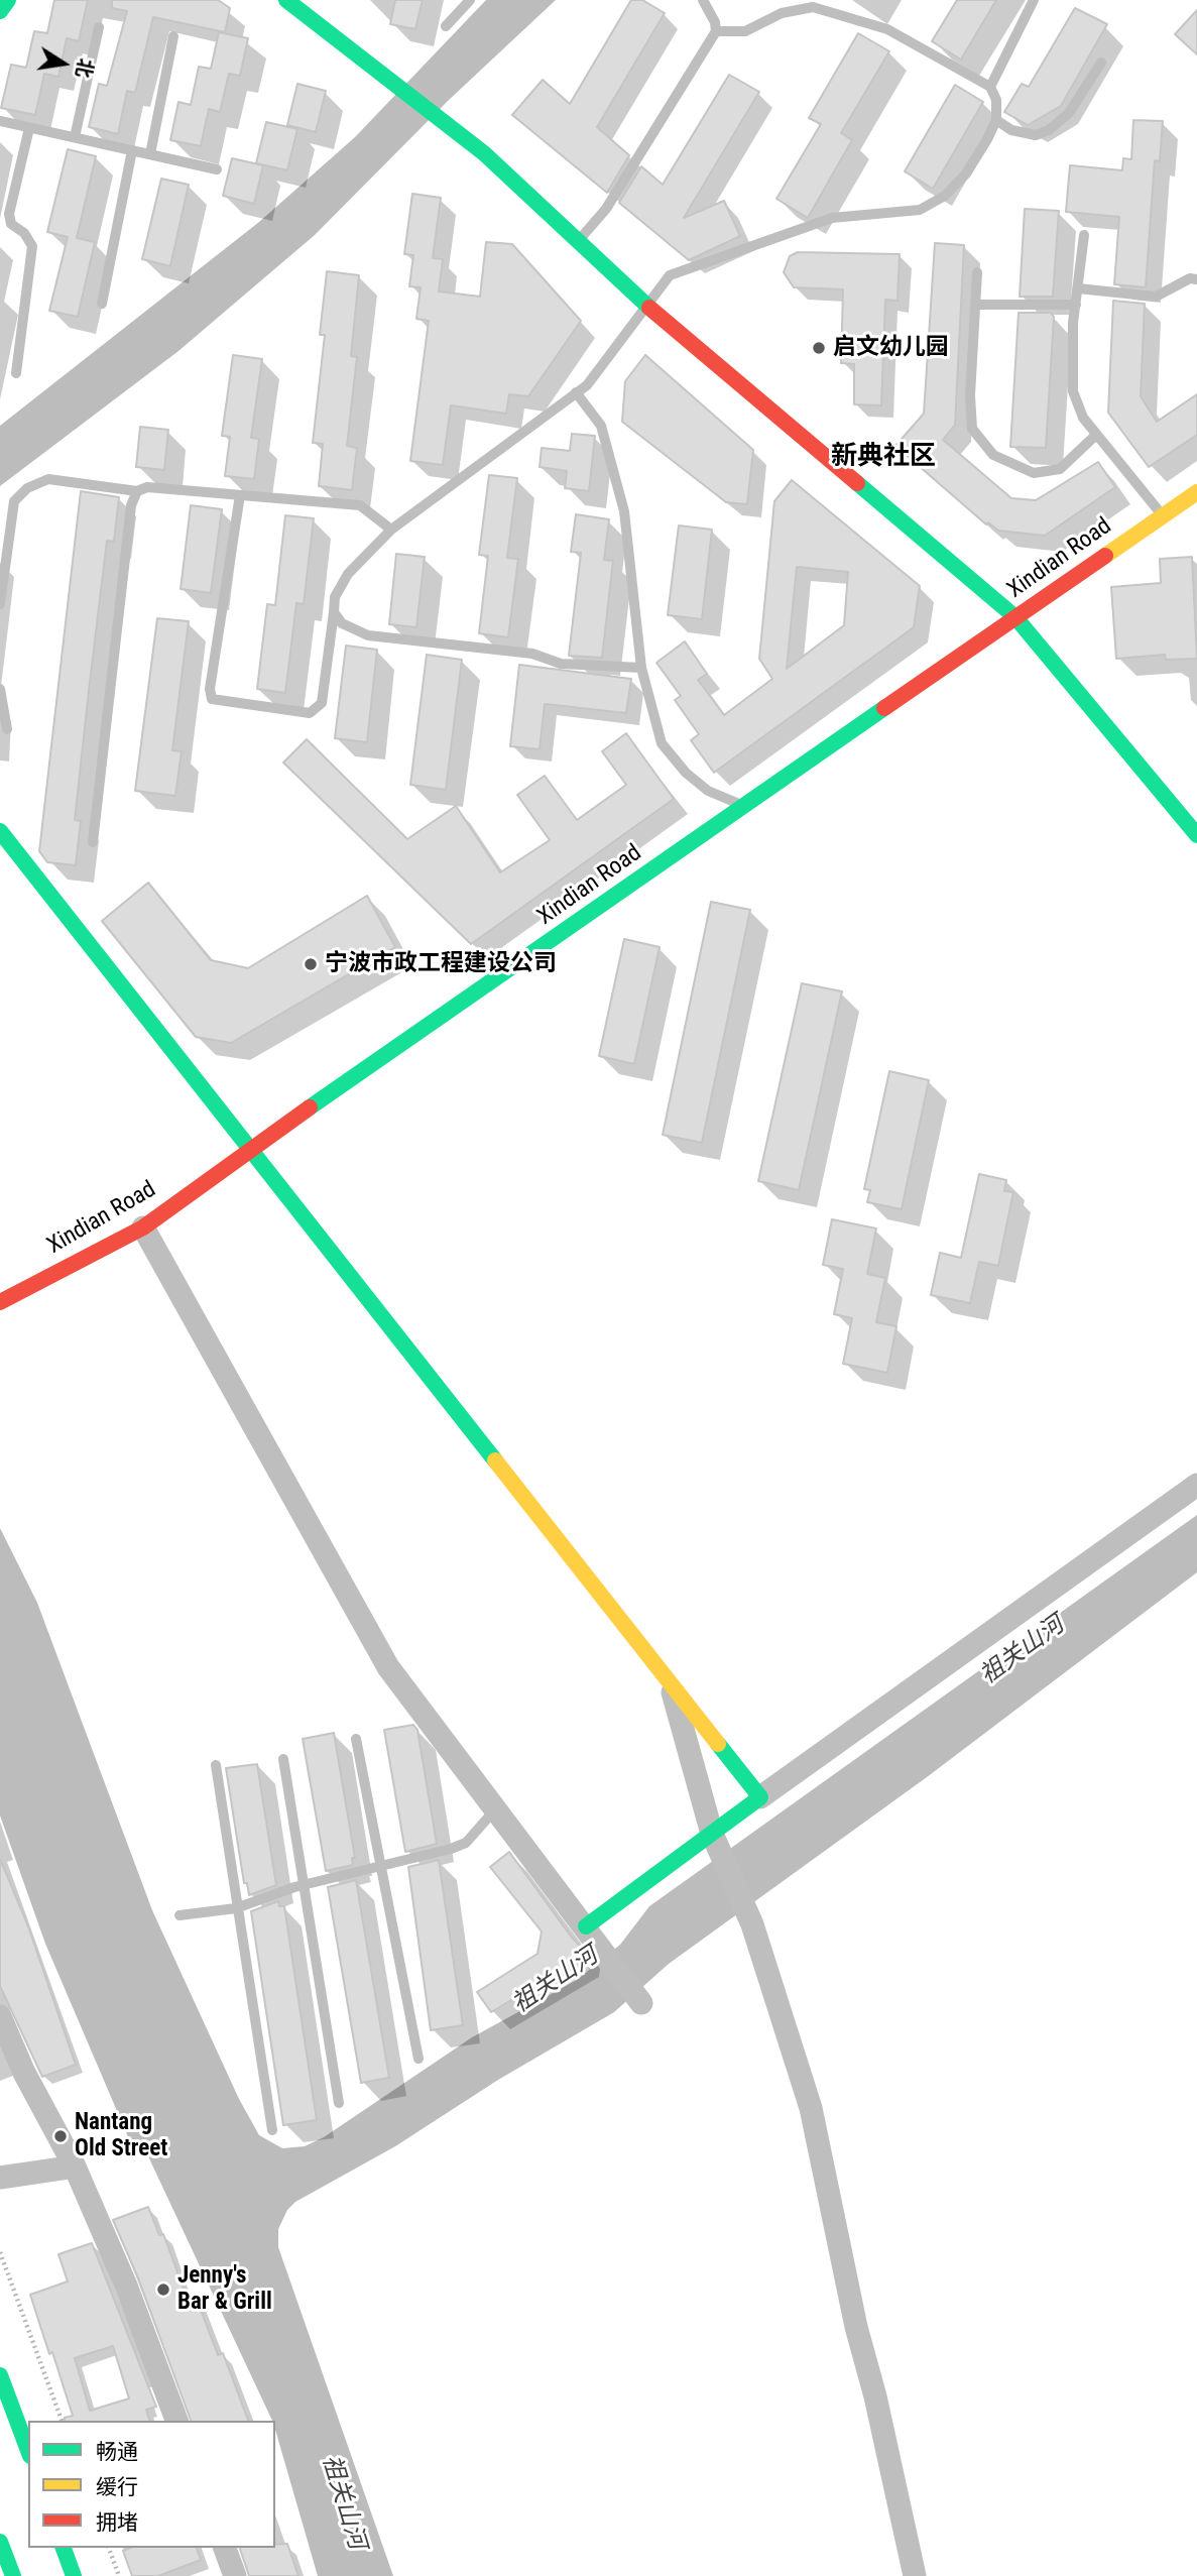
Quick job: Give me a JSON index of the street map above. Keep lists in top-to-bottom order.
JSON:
{
  "streets": {
    "street": ["Xindian Road"]
  },
  "districts": ["新典社区"],
  "water": ["祖关山河"],
  "places": [
    "启文幼儿园",
    "宁波市政工程建设公司",
    "Nantang Old Street",
    "Jenny's Bar & Grill"
  ],
  "legend": ["畅通", "缓行", "拥堵"],
  "north": "right"
}
